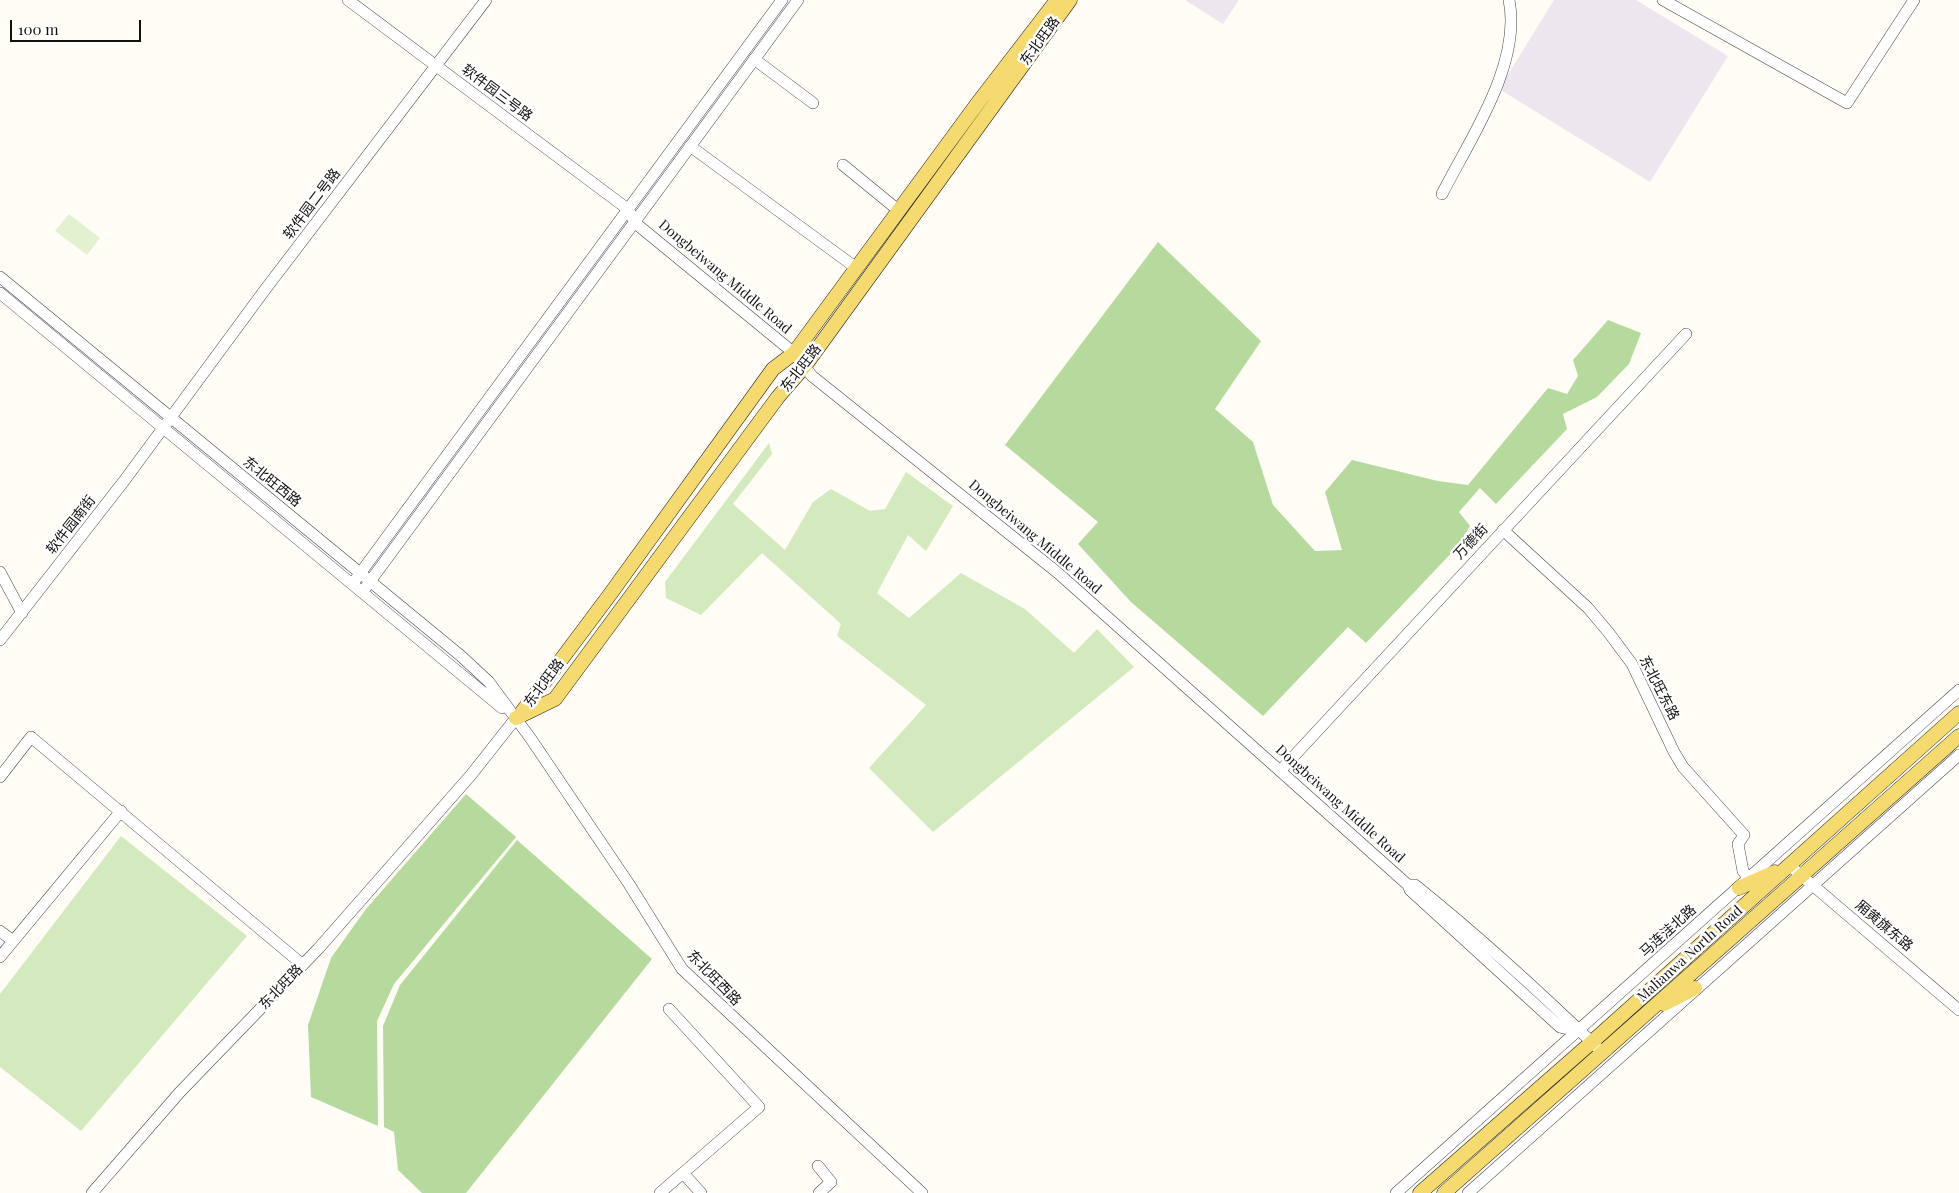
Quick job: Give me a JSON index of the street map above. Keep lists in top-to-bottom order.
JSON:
{
  "streets": {
    "main road": ["东北旺路", "Malianwa North Road"],
    "street": [
      "软件园三号路",
      "软件园二号路",
      "Dongbeiwang Middle Road",
      "东北旺西路",
      "软件园南街",
      "万德街",
      "东北旺东路",
      "厢黄旗东路",
      "马连洼北路"
    ]
  },
  "crossings": [
    ["东北旺路", "Dongbeiwang Middle Road"],
    ["东北旺路", "东北旺西路"],
    ["软件园三号路", "软件园二号路"],
    ["软件园二号路", "东北旺西路"],
    ["软件园二号路", "软件园南街"],
    ["Dongbeiwang Middle Road", "万德街"],
    ["Dongbeiwang Middle Road", "马连洼北路"],
    ["Dongbeiwang Middle Road", "Malianwa North Road"],
    ["东北旺西路", "软件园南街"],
    ["万德街", "东北旺东路"],
    ["东北旺东路", "马连洼北路"],
    ["厢黄旗东路", "Malianwa North Road"]
  ],
  "scale_bar": "100 m"
}
